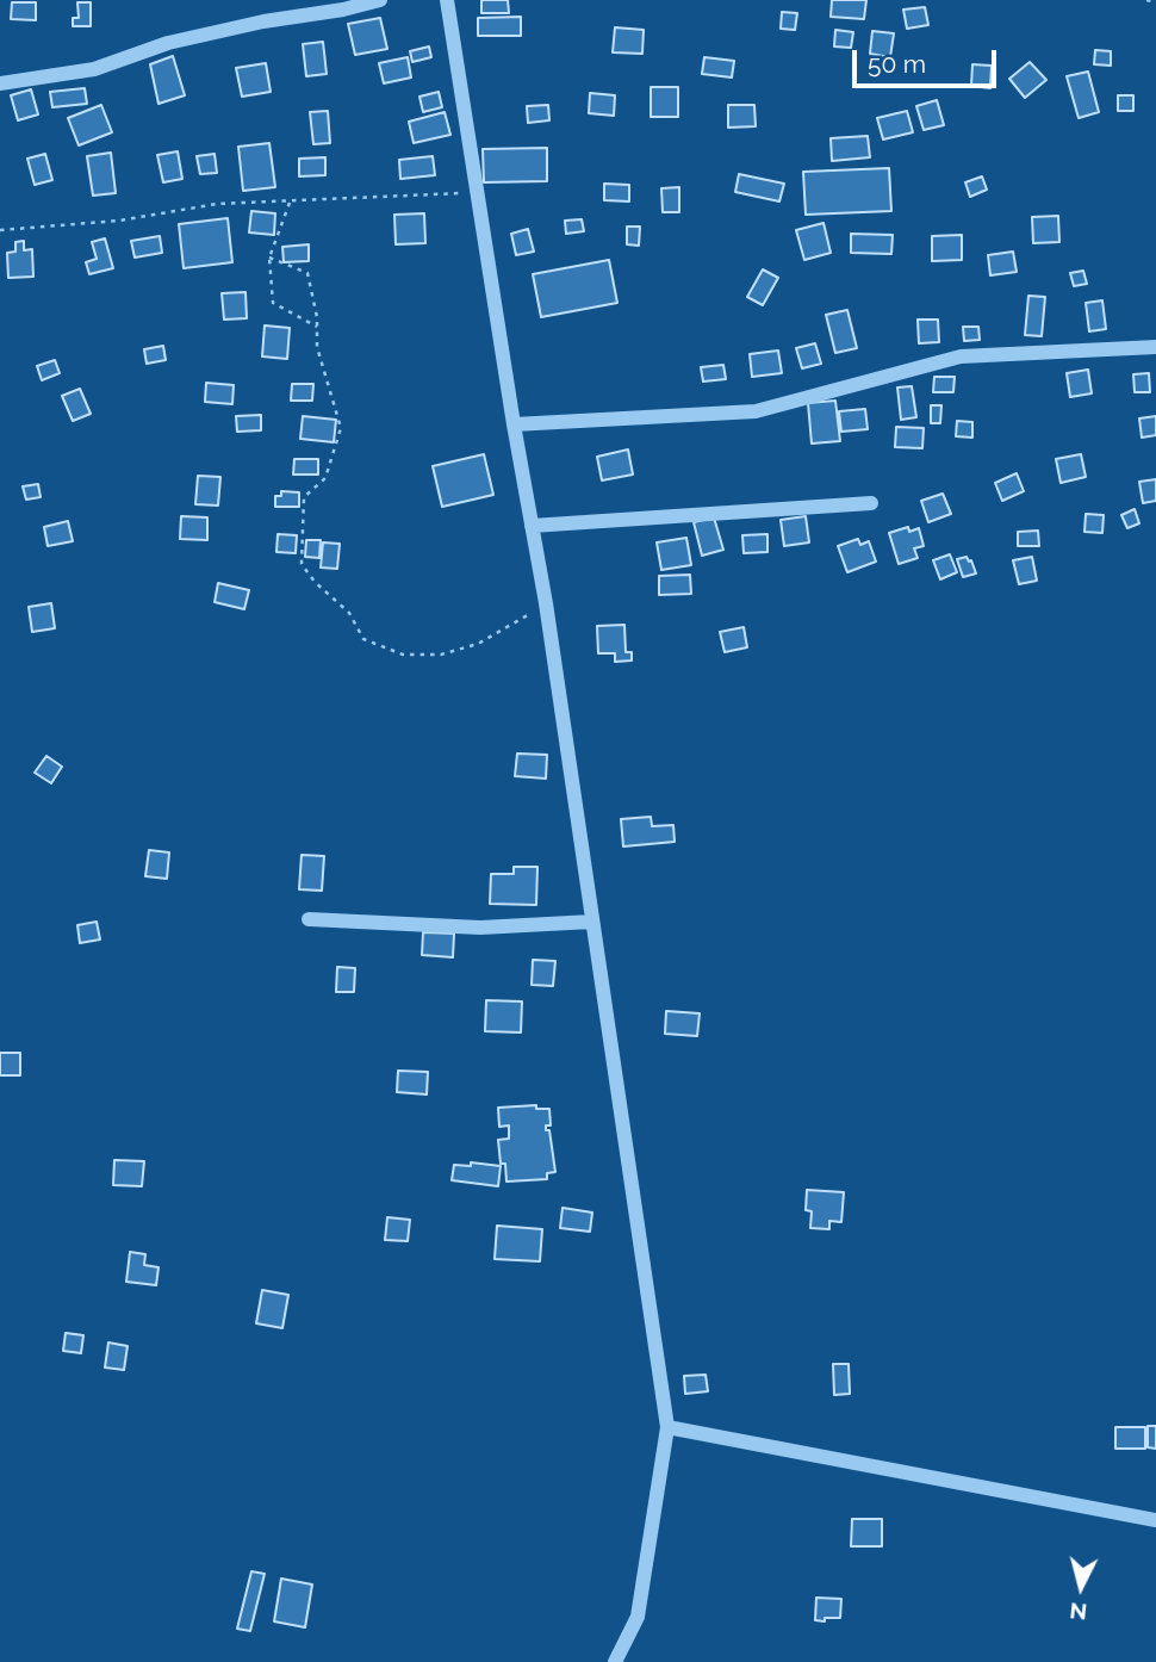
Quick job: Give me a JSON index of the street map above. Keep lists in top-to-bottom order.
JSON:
{
  "scale_bar": "50 m",
  "north": "bottom"
}
